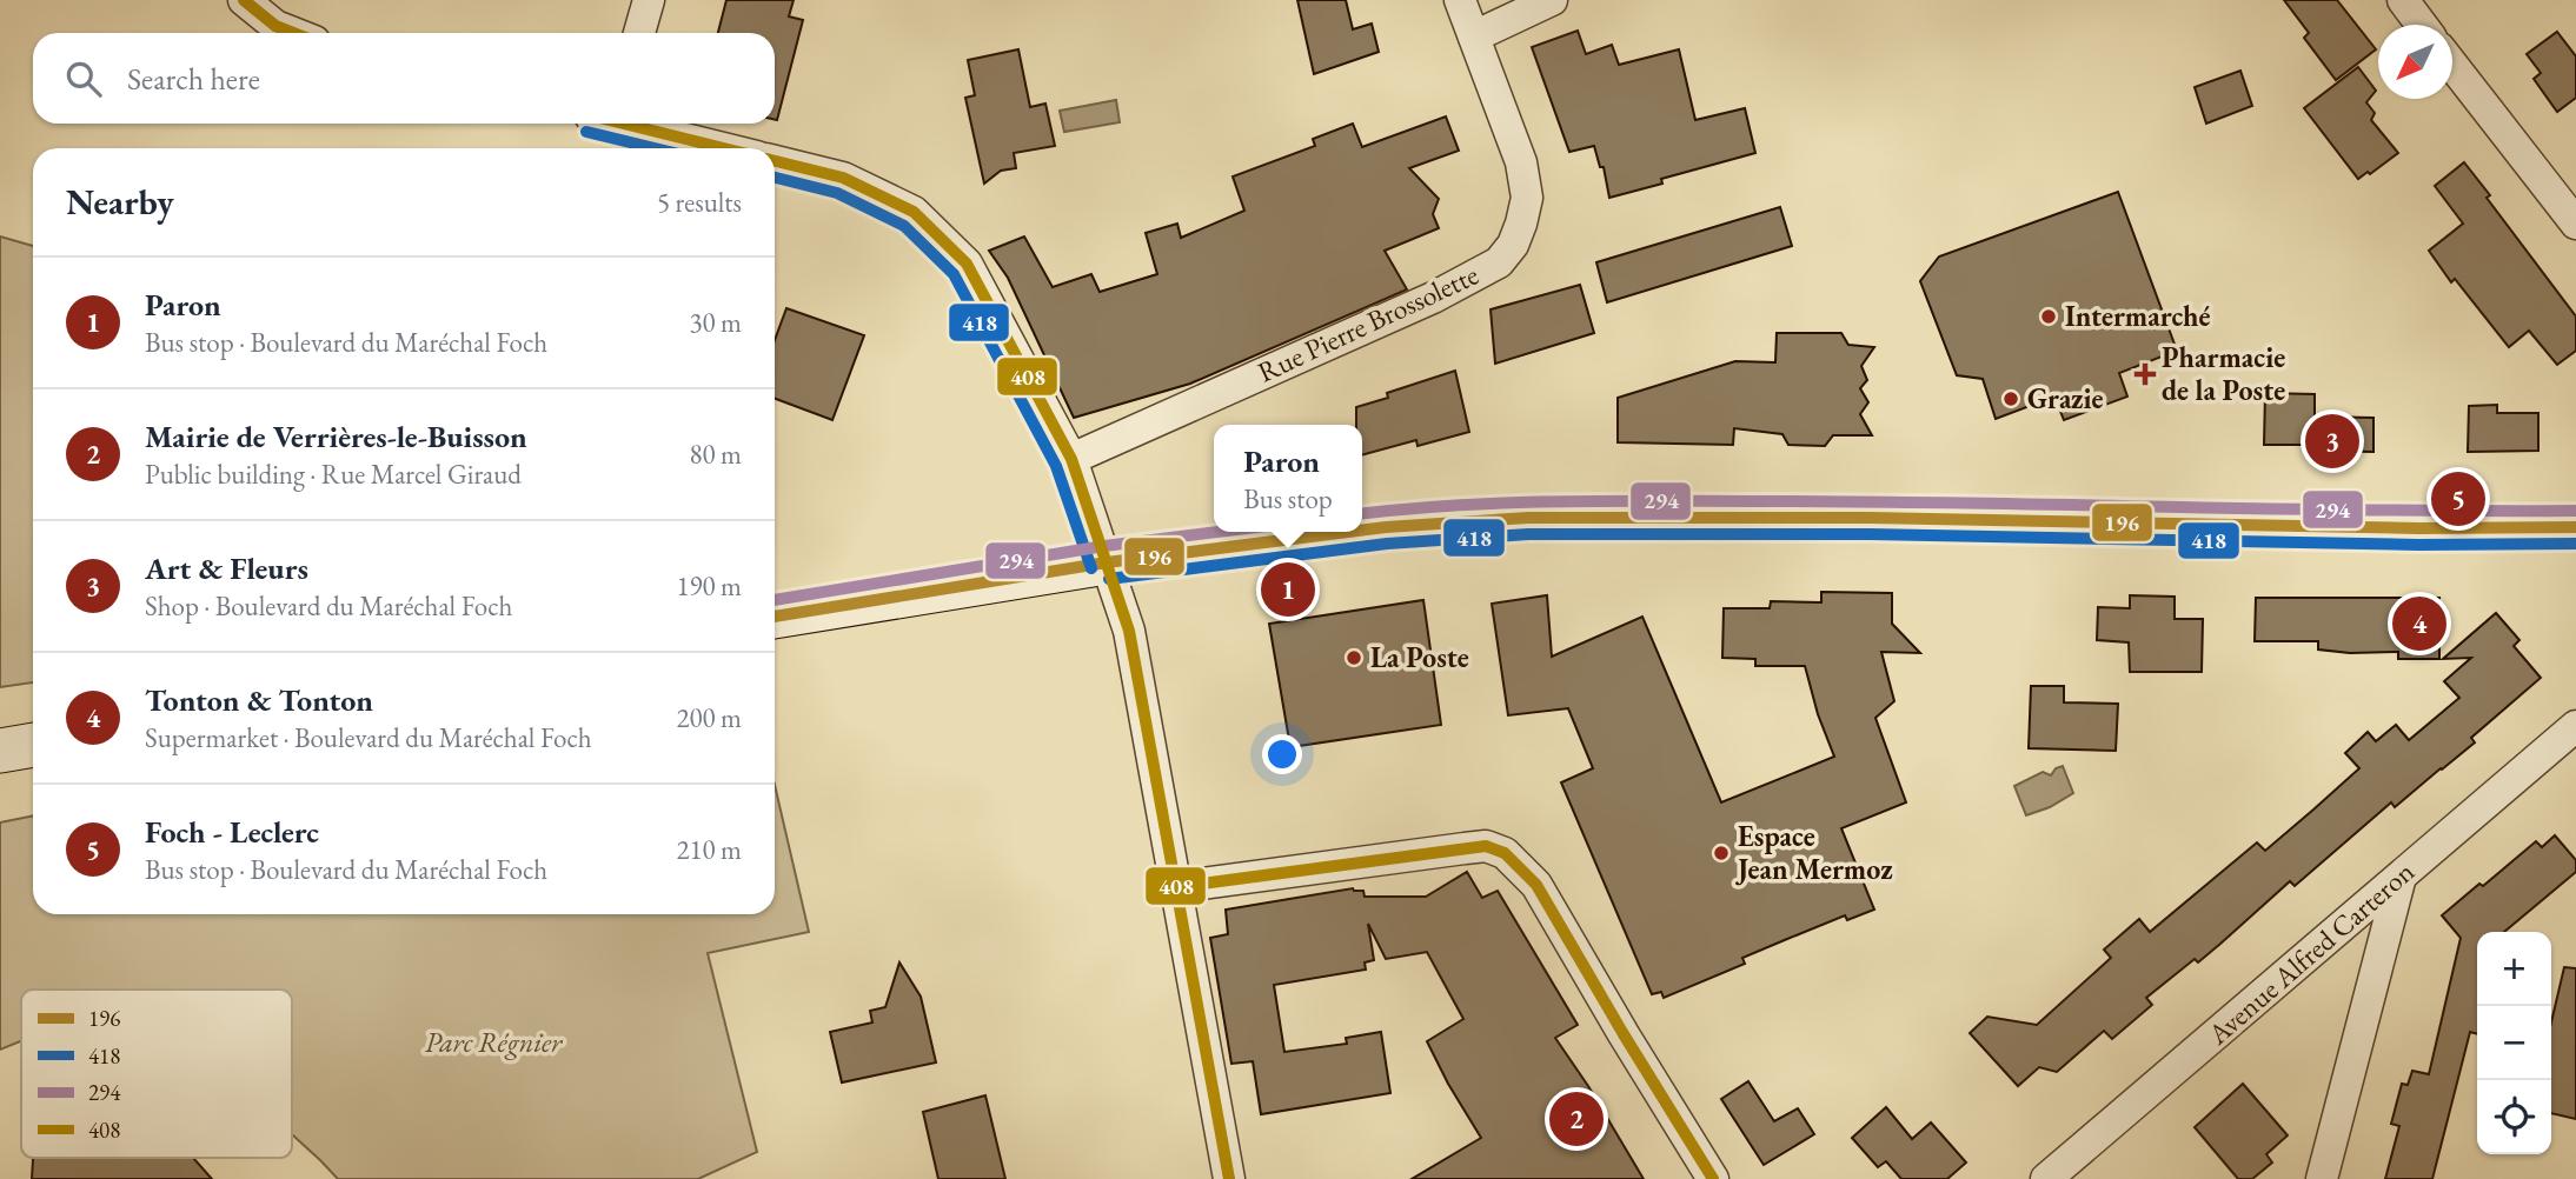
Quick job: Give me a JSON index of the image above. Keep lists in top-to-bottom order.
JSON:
{
  "streets": {
    "street": ["Rue Pierre Brossolette", "Avenue Alfred Carteron"]
  },
  "parks": ["Parc Régnier"],
  "places": {
    "other": [
      "Intermarché",
      "Grazie",
      "La Poste",
      "Espace Jean Mermoz"
    ],
    "health": ["Pharmacie de la Poste"]
  },
  "lines": [
    "transit line 408",
    "transit line 418",
    "transit line 294",
    "transit line 196"
  ],
  "legend": [
    "196",
    "418",
    "294",
    "408"
  ],
  "north": "bottom left",
  "page": {
    "search": "Search here",
    "heading": ["Nearby", "5 results"],
    "list": [
      {
        "mark": "1",
        "name": "Paron",
        "note": "Bus stop · Boulevard du Maréchal Foch",
        "value": "30 m"
      },
      {
        "mark": "2",
        "name": "Mairie de Verrières-le-Buisson",
        "note": "Public building · Rue Marcel Giraud",
        "value": "80 m"
      },
      {
        "mark": "3",
        "name": "Art & Fleurs",
        "note": "Shop · Boulevard du Maréchal Foch",
        "value": "190 m"
      },
      {
        "mark": "4",
        "name": "Tonton & Tonton",
        "note": "Supermarket · Boulevard du Maréchal Foch",
        "value": "200 m"
      },
      {
        "mark": "5",
        "name": "Foch - Leclerc",
        "note": "Bus stop · Boulevard du Maréchal Foch",
        "value": "210 m"
      }
    ],
    "pins": [
      "3",
      "5",
      "1",
      "4",
      "2"
    ],
    "popup": ["Paron", "Bus stop"],
    "map_buttons": ["+", "−"]
  }
}
